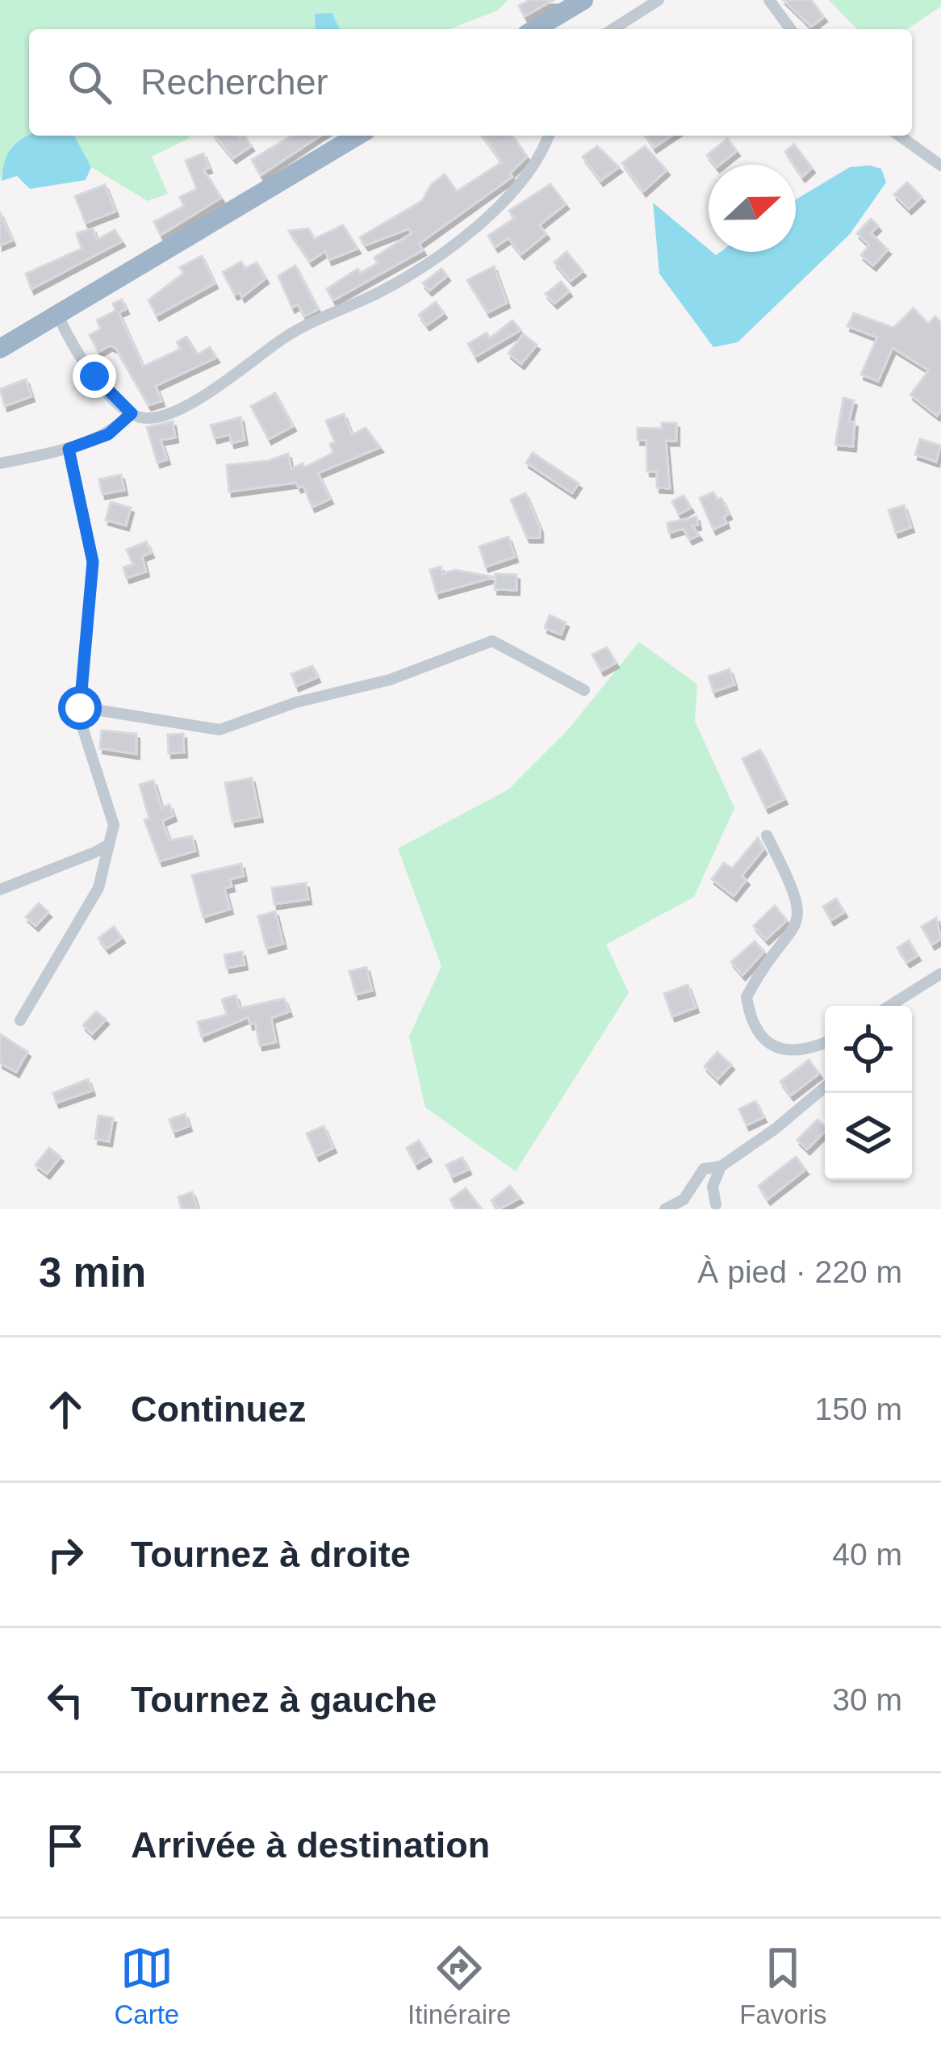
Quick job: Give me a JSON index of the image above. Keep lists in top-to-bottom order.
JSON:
{
  "north": "right",
  "page": {
    "search": "Rechercher",
    "heading": ["3 min", "À pied · 220 m"],
    "list": [
      ["Continuez", "150 m"],
      ["Tournez à droite", "40 m"],
      ["Tournez à gauche", "30 m"],
      "Arrivée à destination"
    ],
    "nav": ["Carte", "Itinéraire", "Favoris"]
  }
}
